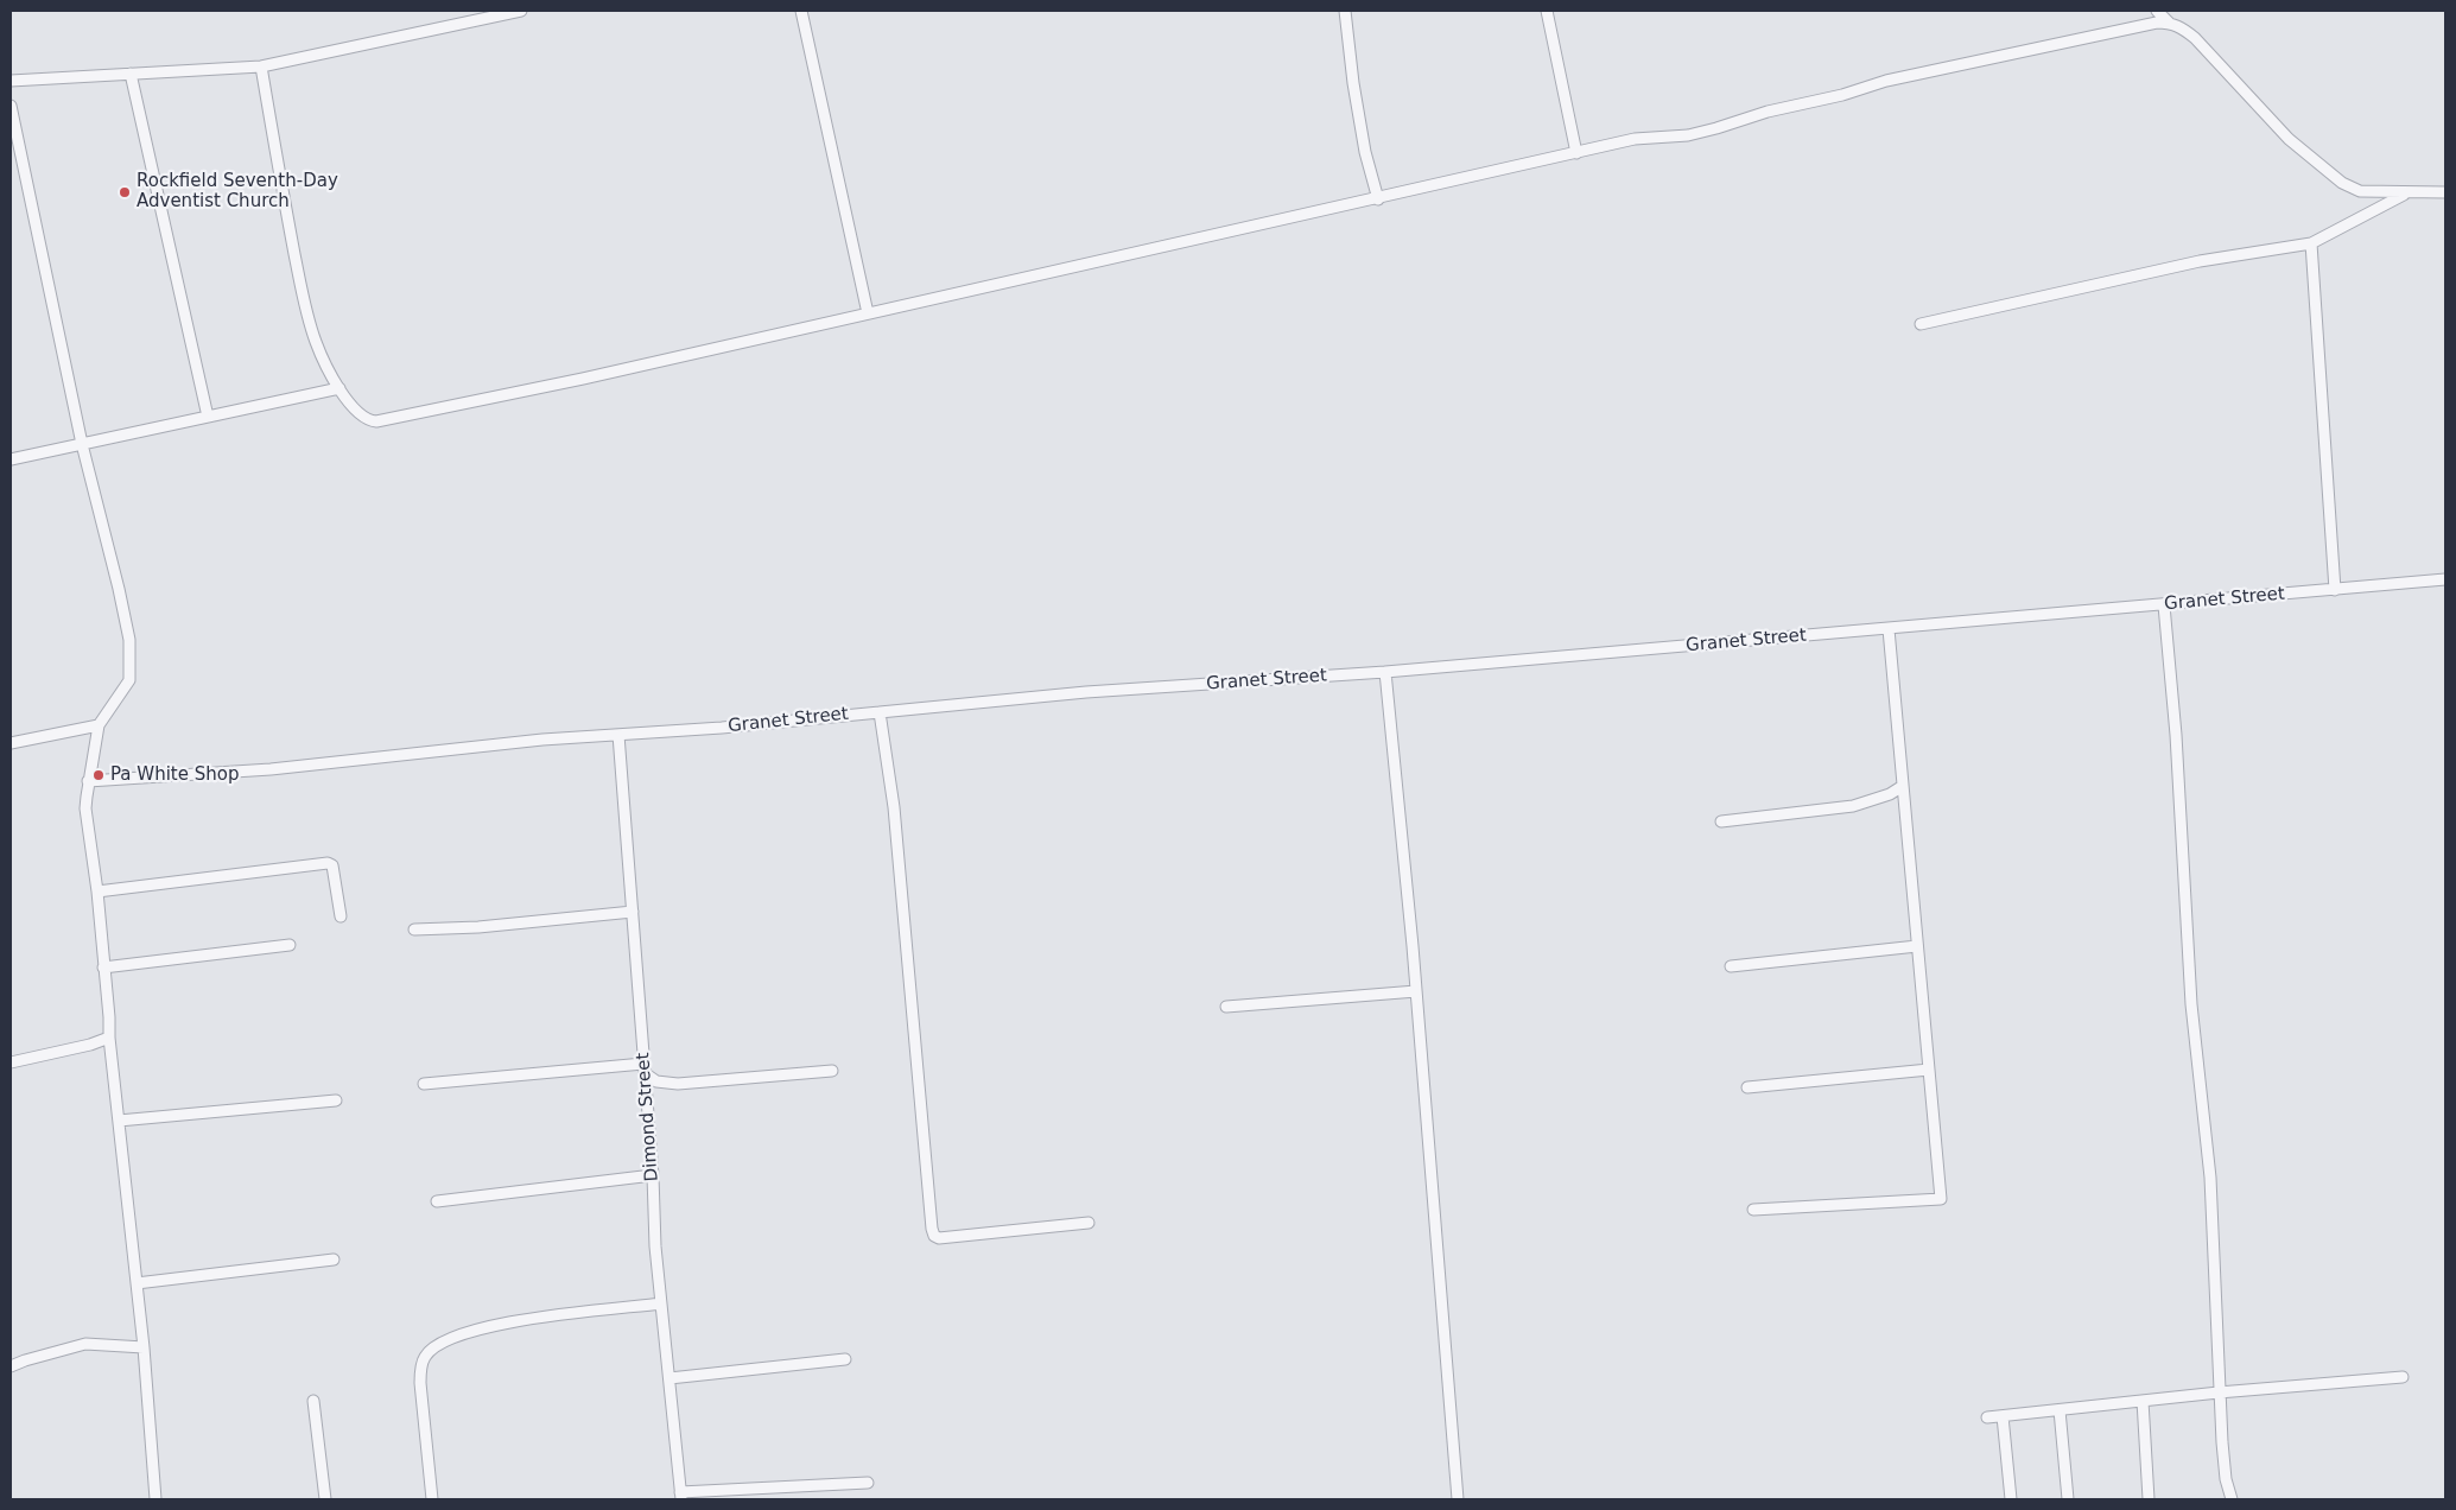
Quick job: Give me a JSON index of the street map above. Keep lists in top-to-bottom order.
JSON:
{
  "streets": {
    "street": ["Granet Street", "Dimond Street"]
  },
  "crossings": [
    ["Granet Street", "Dimond Street"]
  ],
  "places": ["Rockfield Seventh-Day Adventist Church", "Pa White Shop"]
}
